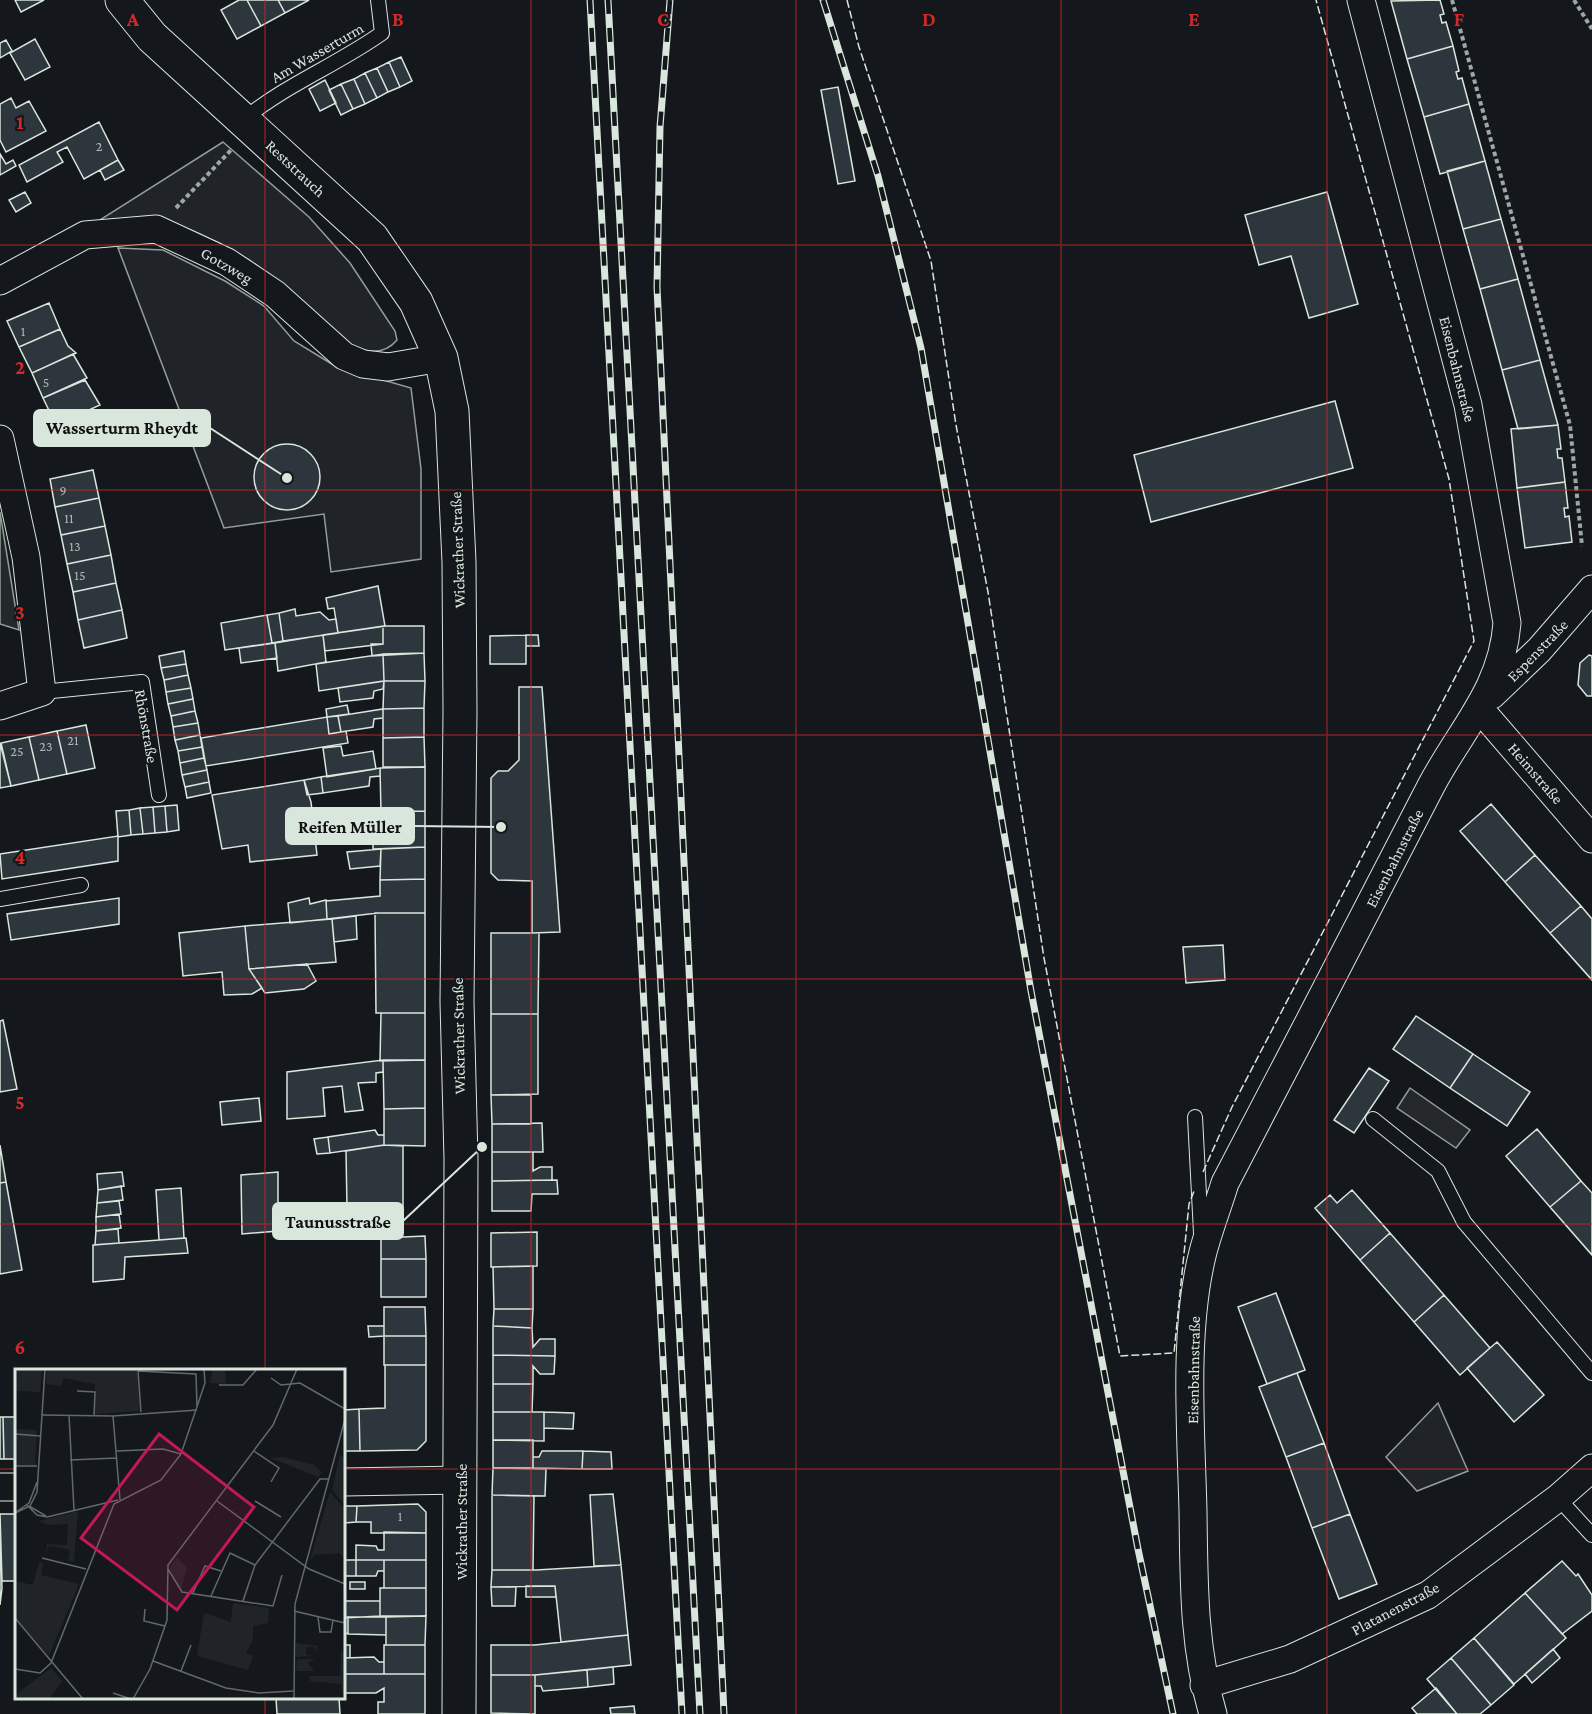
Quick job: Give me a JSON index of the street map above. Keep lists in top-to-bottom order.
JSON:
{
  "streets": {
    "main road": ["Reststrauch", "Wickrather Straße"],
    "street": [
      "Gotzweg",
      "Eisenbahnstraße",
      "Espenstraße",
      "Rhönstraße",
      "Heimstraße",
      "Platanenstraße"
    ],
    "lane": ["Am Wasserturm"]
  },
  "crossings": [
    ["Am Wasserturm", "Reststrauch"],
    ["Reststrauch", "Gotzweg"],
    ["Reststrauch", "Wickrather Straße"],
    ["Gotzweg", "Wickrather Straße"],
    ["Eisenbahnstraße", "Espenstraße"],
    ["Eisenbahnstraße", "Heimstraße"],
    ["Eisenbahnstraße", "Platanenstraße"],
    ["Espenstraße", "Heimstraße"]
  ],
  "places": ["Wasserturm Rheydt", "Reifen Müller", "Taunusstraße"],
  "house_numbers": [
    "2",
    "1",
    "5",
    "9",
    "11",
    "13",
    "15",
    "21",
    "23",
    "25",
    "1"
  ],
  "grid": {
    "columns": [
      "A",
      "B",
      "C",
      "D",
      "E",
      "F"
    ],
    "rows": [
      "1",
      "2",
      "3",
      "4",
      "5",
      "6"
    ]
  }
}
